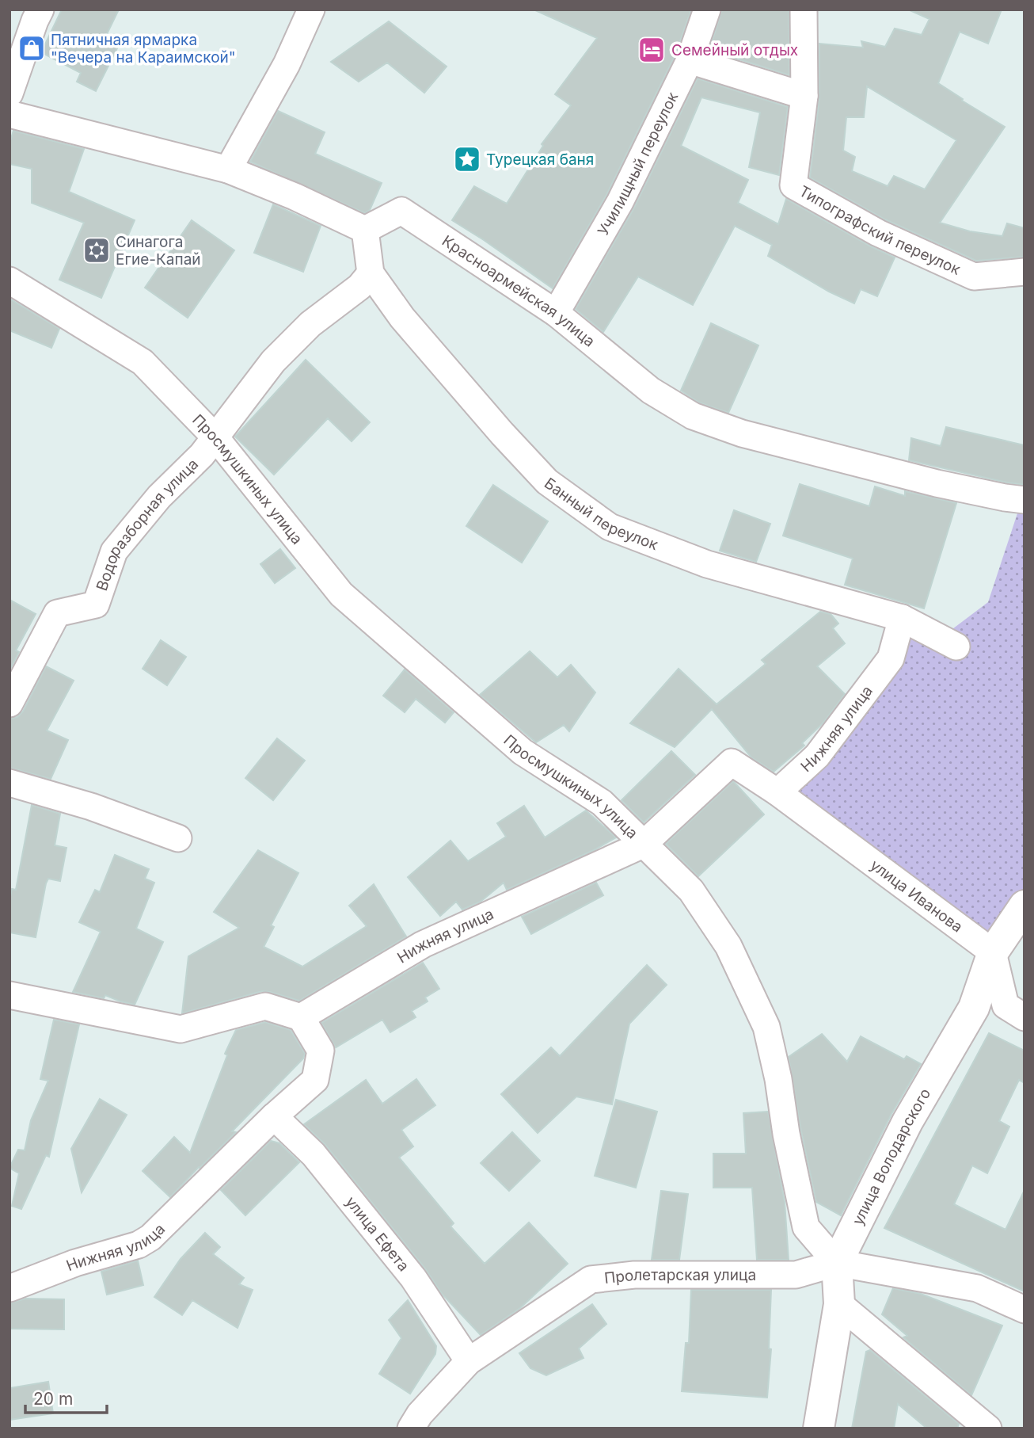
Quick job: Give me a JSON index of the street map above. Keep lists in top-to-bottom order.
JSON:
{
  "streets": {
    "street": [
      "Училищный переулок",
      "Типографский переулок",
      "Красноармейская улица",
      "Просмушкиных улица",
      "Банный переулок",
      "Водоразборная улица",
      "Нижняя улица",
      "улица Иванова",
      "улица Володарского",
      "улица Ефета",
      "Пролетарская улица"
    ]
  },
  "crossings": [
    ["Училищный переулок", "Красноармейская улица"],
    ["Красноармейская улица", "Банный переулок"],
    ["Просмушкиных улица", "Водоразборная улица"],
    ["Просмушкиных улица", "Нижняя улица"],
    ["Просмушкиных улица", "улица Володарского"],
    ["Просмушкиных улица", "Пролетарская улица"],
    ["Банный переулок", "Водоразборная улица"],
    ["Банный переулок", "Нижняя улица"],
    ["Нижняя улица", "улица Иванова"],
    ["Нижняя улица", "улица Ефета"],
    ["улица Иванова", "улица Володарского"],
    ["улица Володарского", "Пролетарская улица"],
    ["улица Ефета", "Пролетарская улица"]
  ],
  "places": {
    "shop": ["Пятничная ярмарка \"Вечера на Караимской\""],
    "hotel": ["Семейный отдых"],
    "place": ["Турецкая баня"],
    "synagogue": ["Синагога Егие-Капай"]
  },
  "scale_bar": "20 m"
}
